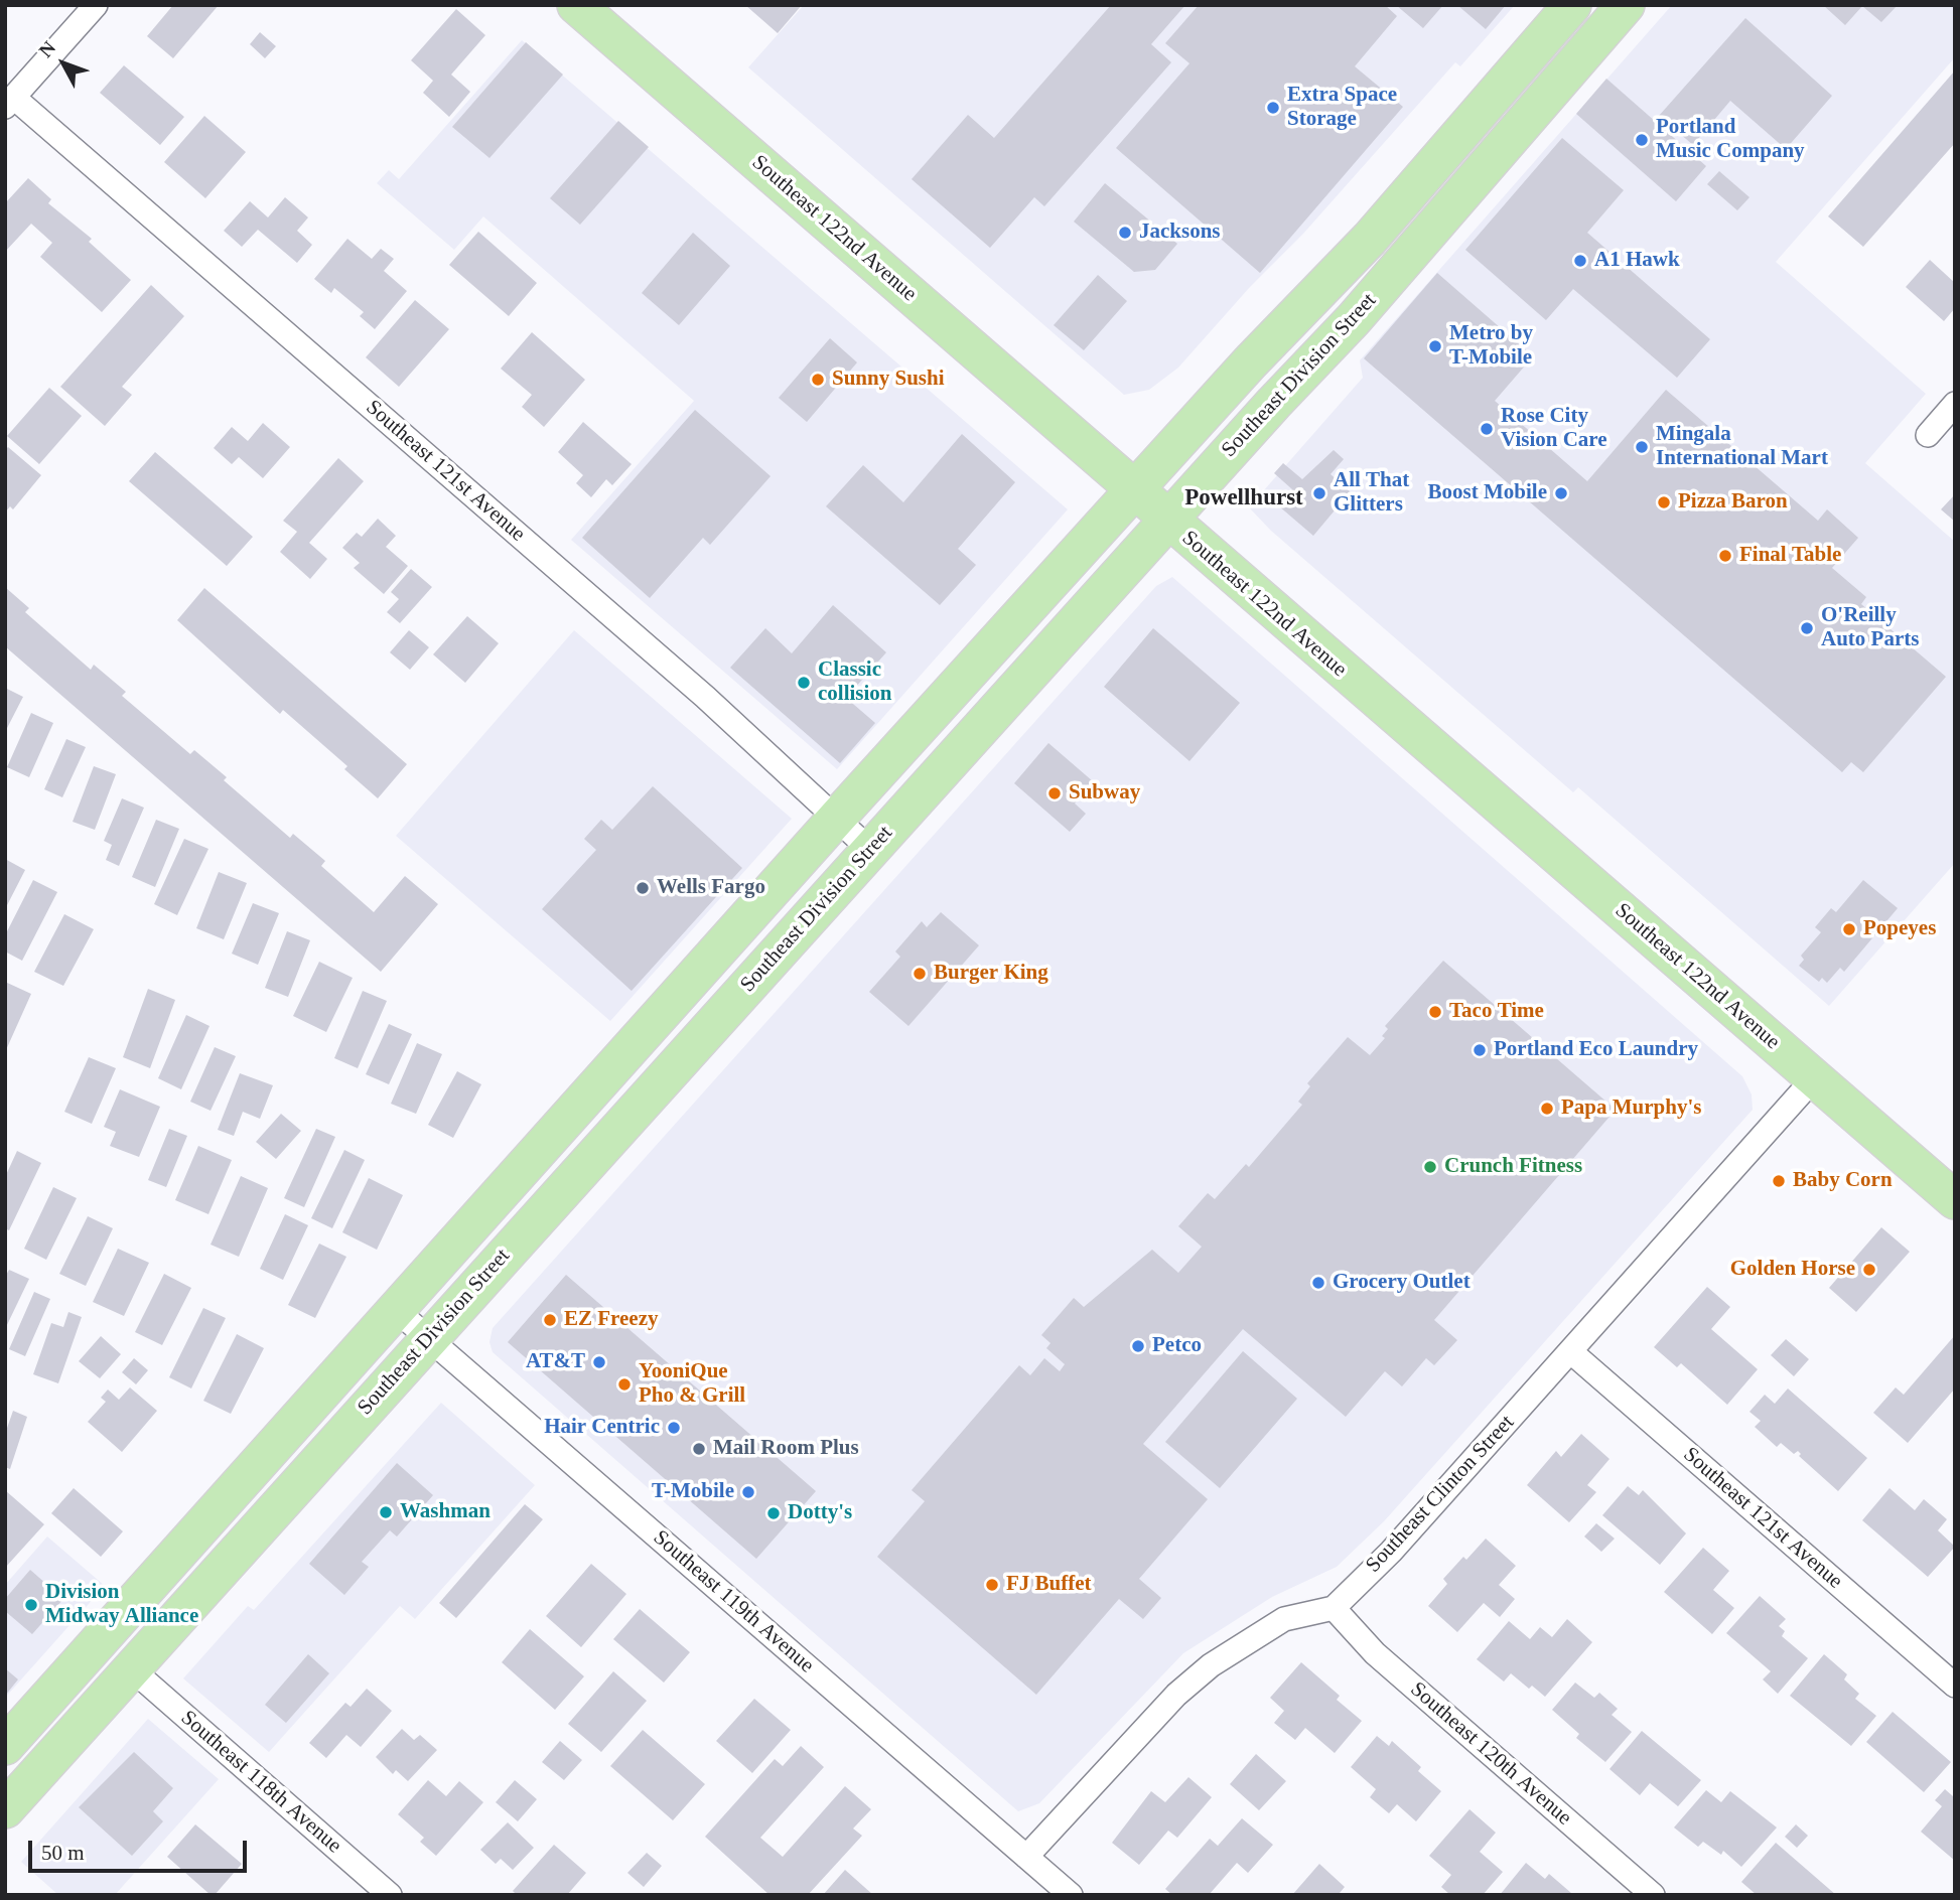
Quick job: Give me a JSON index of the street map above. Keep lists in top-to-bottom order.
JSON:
{
  "streets": {
    "main road": ["Southeast 122nd Avenue", "Southeast Division Street"],
    "street": [
      "Southeast 121st Avenue",
      "Southeast Clinton Street",
      "Southeast 119th Avenue",
      "Southeast 120th Avenue",
      "Southeast 118th Avenue"
    ]
  },
  "crossings": [
    ["Southeast 122nd Avenue", "Southeast Division Street"],
    ["Southeast 122nd Avenue", "Southeast Clinton Street"],
    ["Southeast Division Street", "Southeast 121st Avenue"],
    ["Southeast Division Street", "Southeast 119th Avenue"],
    ["Southeast Division Street", "Southeast 118th Avenue"],
    ["Southeast 121st Avenue", "Southeast Clinton Street"],
    ["Southeast Clinton Street", "Southeast 120th Avenue"]
  ],
  "districts": ["Powellhurst"],
  "places": [
    "Extra Space Storage",
    "Portland Music Company",
    "Jacksons",
    "A1 Hawk",
    "Metro by T-Mobile",
    "Sunny Sushi",
    "Rose City Vision Care",
    "Mingala International Mart",
    "All That Glitters",
    "Boost Mobile",
    "Pizza Baron",
    "Final Table",
    "O'Reilly Auto Parts",
    "Classic collision",
    "Subway",
    "Wells Fargo",
    "Popeyes",
    "Burger King",
    "Taco Time",
    "Portland Eco Laundry",
    "Papa Murphy's",
    "Crunch Fitness",
    "Baby Corn",
    "Golden Horse",
    "Grocery Outlet",
    "EZ Freezy",
    "Petco",
    "AT&T",
    "YooniQue Pho & Grill",
    "Hair Centric",
    "Mail Room Plus",
    "T-Mobile",
    "Washman",
    "Dotty's",
    "FJ Buffet",
    "Division Midway Alliance"
  ],
  "scale_bar": "50 m",
  "north": "top left"
}
